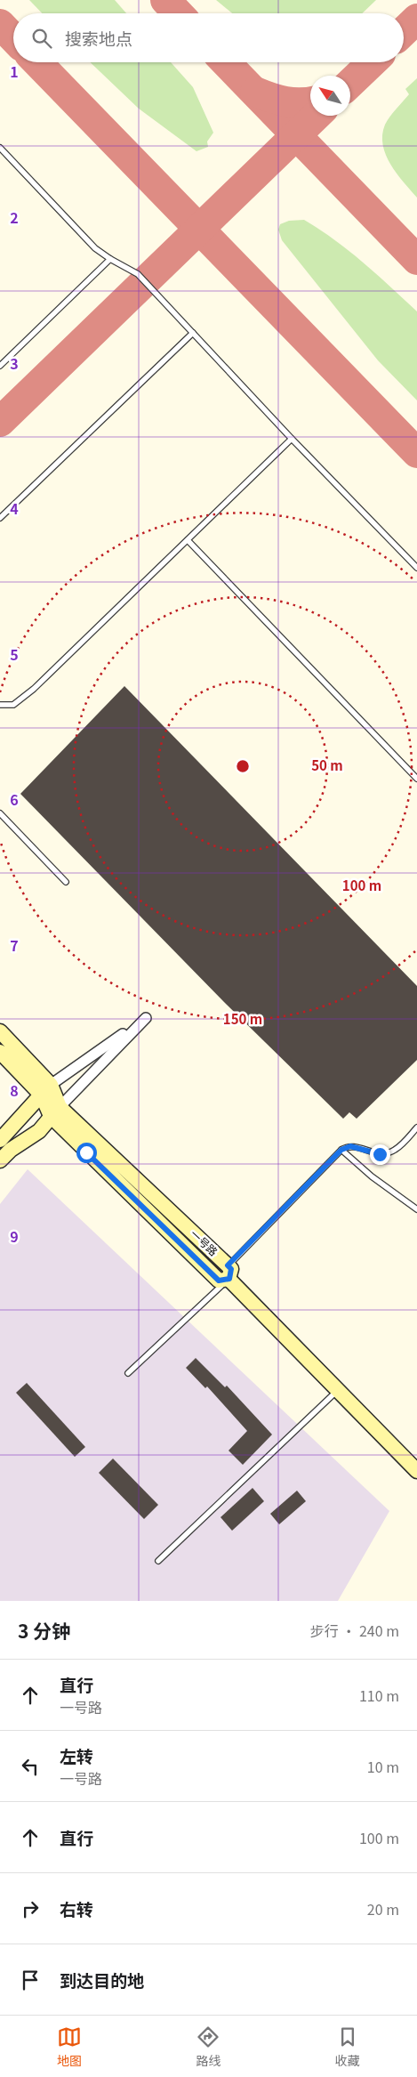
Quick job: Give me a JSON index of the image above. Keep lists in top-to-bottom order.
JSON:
{
  "streets": {
    "main road": ["一号路"]
  },
  "north": "top left",
  "page": {
    "search": "搜索地点",
    "heading": ["3 分钟", "步行 · 240 m"],
    "list": [
      ["直行", "一号路", "110 m"],
      ["左转", "一号路", "10 m"],
      ["直行", "100 m"],
      ["右转", "20 m"],
      "到达目的地"
    ],
    "nav": ["地图", "路线", "收藏"]
  },
  "grid": {
    "rows": [
      "1",
      "2",
      "3",
      "4",
      "5",
      "6",
      "7",
      "8",
      "9"
    ]
  },
  "rings": ["50 m", "100 m", "150 m"]
}
